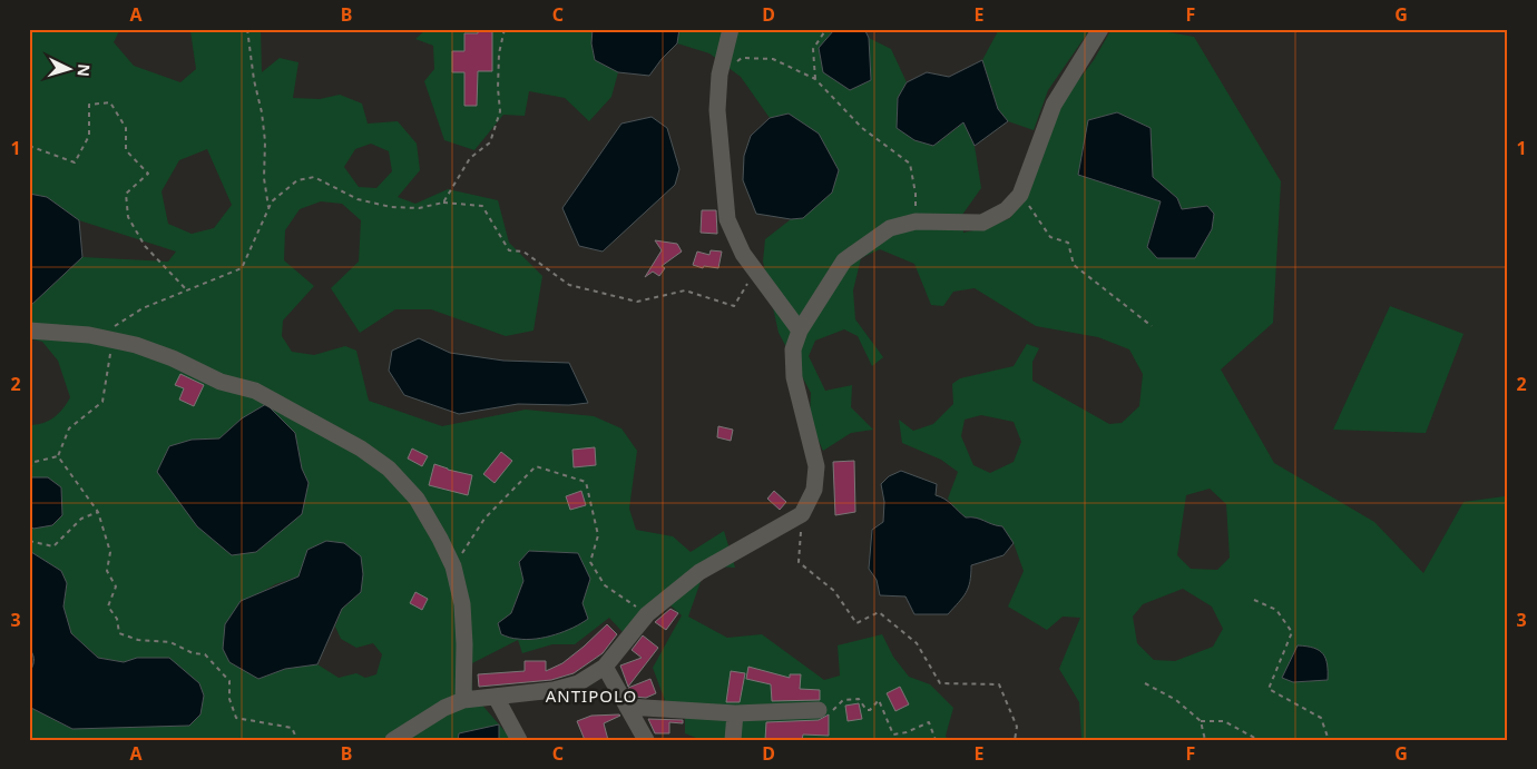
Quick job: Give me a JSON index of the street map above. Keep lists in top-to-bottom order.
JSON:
{
  "districts": ["ANTIPOLO"],
  "north": "right",
  "grid": {
    "columns": [
      "A",
      "B",
      "C",
      "D",
      "E",
      "F",
      "G"
    ],
    "rows": ["1", "2", "3"]
  }
}
